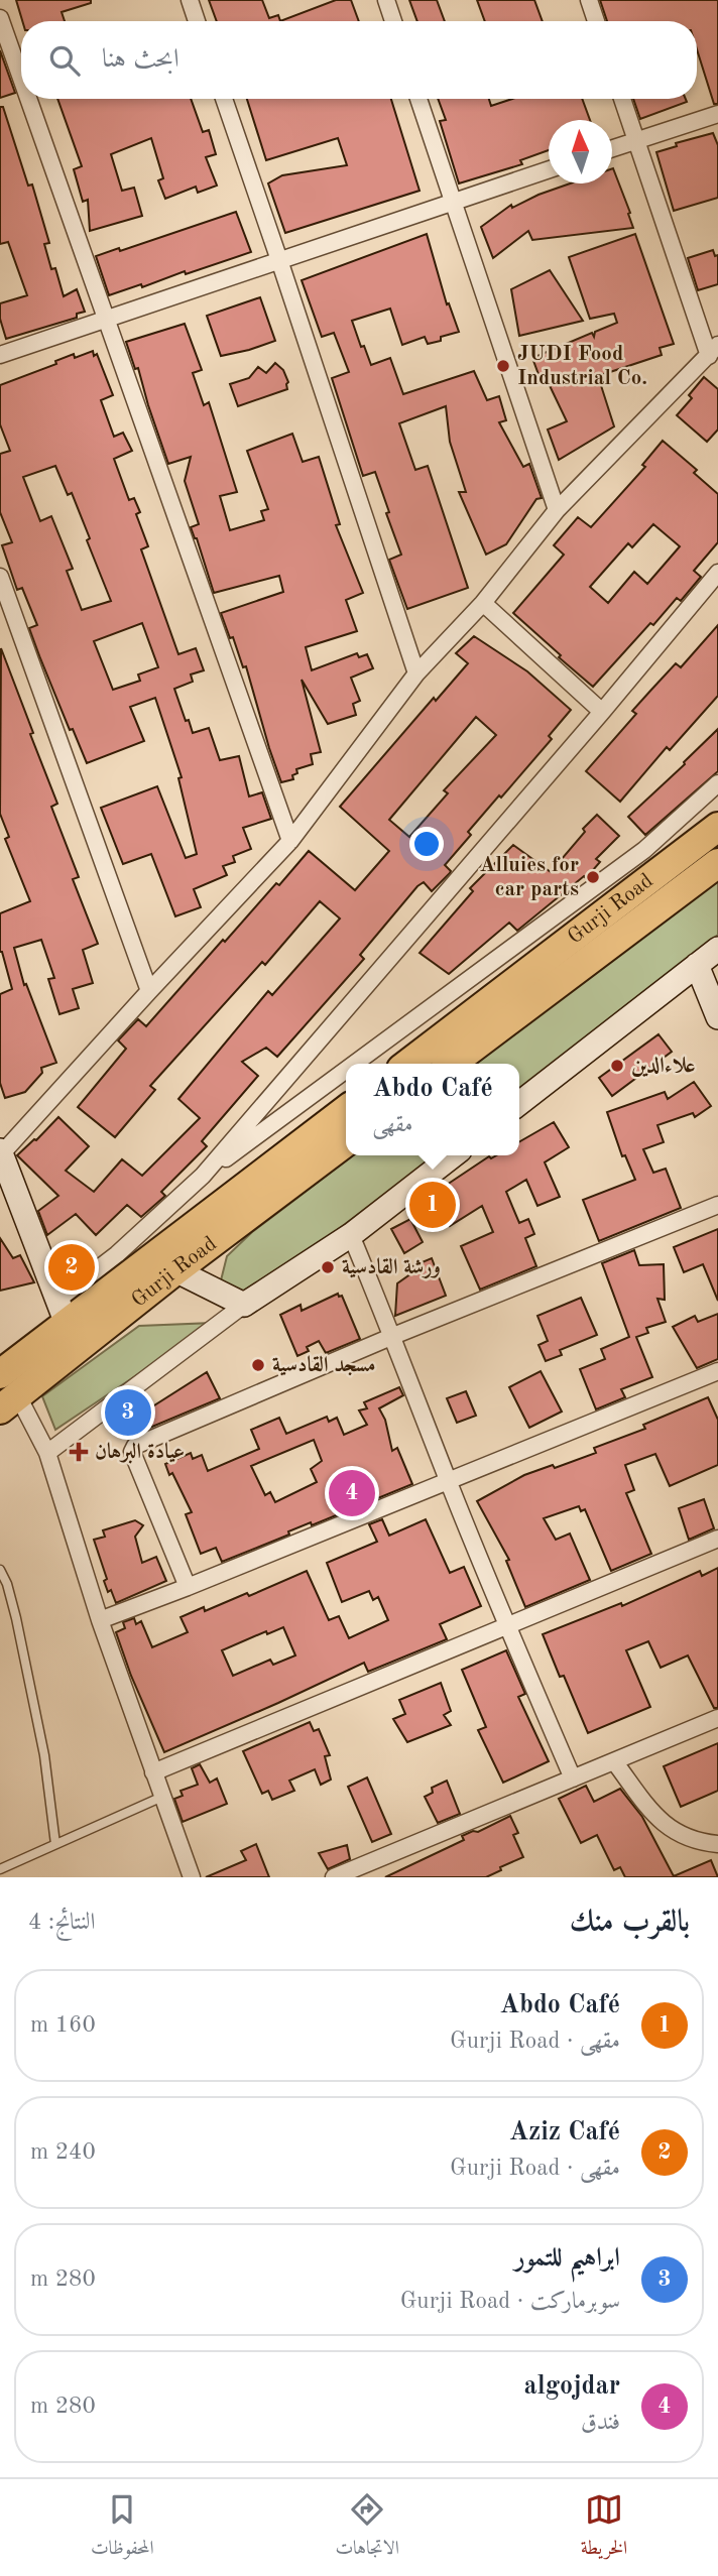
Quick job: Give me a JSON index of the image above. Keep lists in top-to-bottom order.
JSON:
{
  "streets": {
    "highway": ["Gurji Road"]
  },
  "places": {
    "other": [
      "JUDI Food Industrial Co.",
      "Alluies for car parts",
      "علاءالدين",
      "ورشة القادسية",
      "مسجد القادسية"
    ],
    "health": ["عيادة البرهان"]
  },
  "north": "top",
  "page": {
    "search": "ابحث هنا",
    "popup": ["Abdo Café", "مقهى"],
    "pins": [
      "1",
      "2",
      "3",
      "4"
    ],
    "heading": ["بالقرب منك", "النتائج: 4"],
    "list": [
      {
        "mark": "1",
        "name": "Abdo Café",
        "note": "مقهى · Gurji Road",
        "value": "160 m"
      },
      {
        "mark": "2",
        "name": "Aziz Café",
        "note": "مقهى · Gurji Road",
        "value": "240 m"
      },
      {
        "mark": "3",
        "name": "ابراهيم للتمور",
        "note": "سوبرماركت · Gurji Road",
        "value": "280 m"
      },
      {
        "mark": "4",
        "name": "algojdar",
        "note": "فندق",
        "value": "280 m"
      }
    ],
    "nav": ["الخريطة", "الاتجاهات", "المحفوظات"]
  }
}
